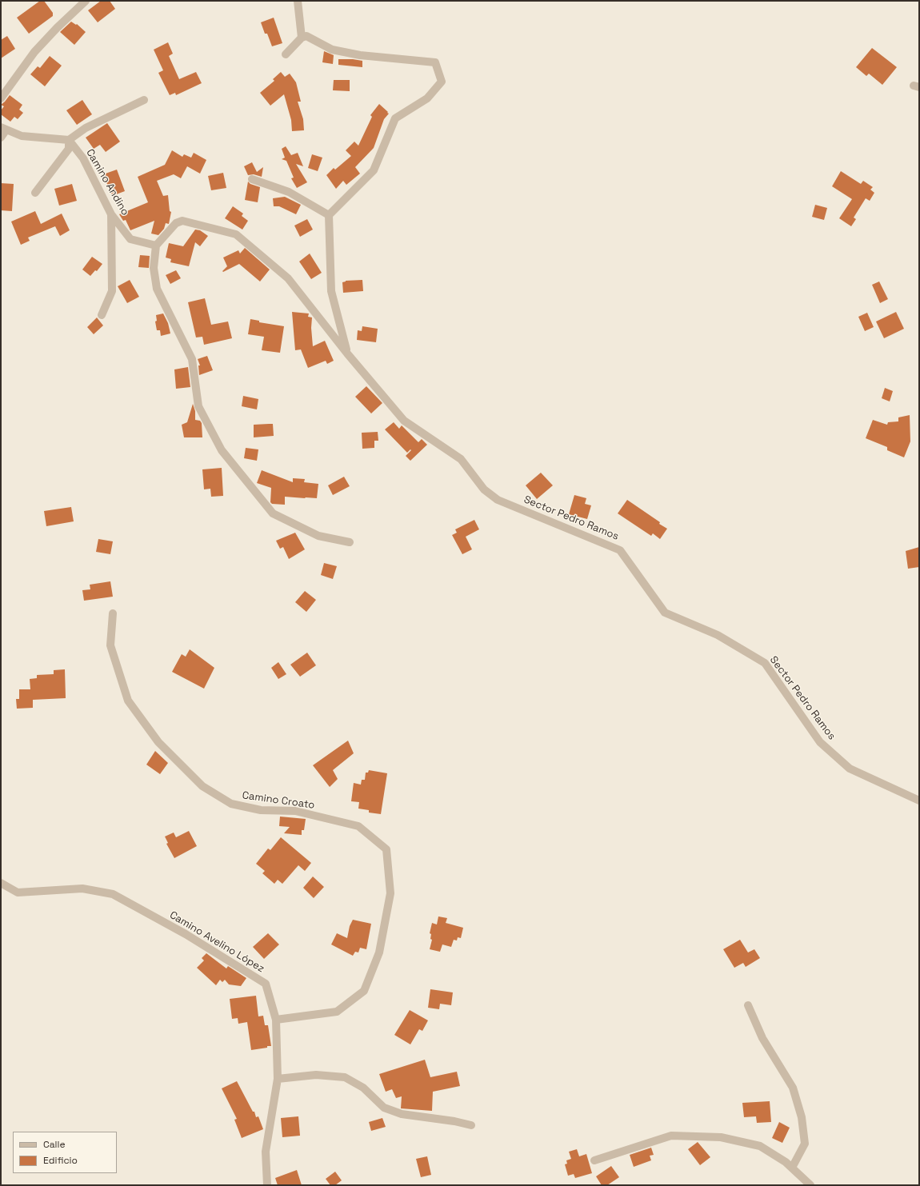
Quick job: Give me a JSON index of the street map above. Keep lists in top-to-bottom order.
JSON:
{
  "streets": {
    "street": [
      "Camino Andino",
      "Sector Pedro Ramos",
      "Camino Croato",
      "Camino Avelino López"
    ]
  },
  "crossings": [
    ["Camino Andino", "Sector Pedro Ramos"],
    ["Camino Croato", "Camino Avelino López"]
  ],
  "legend": ["Calle", "Edificio"]
}
